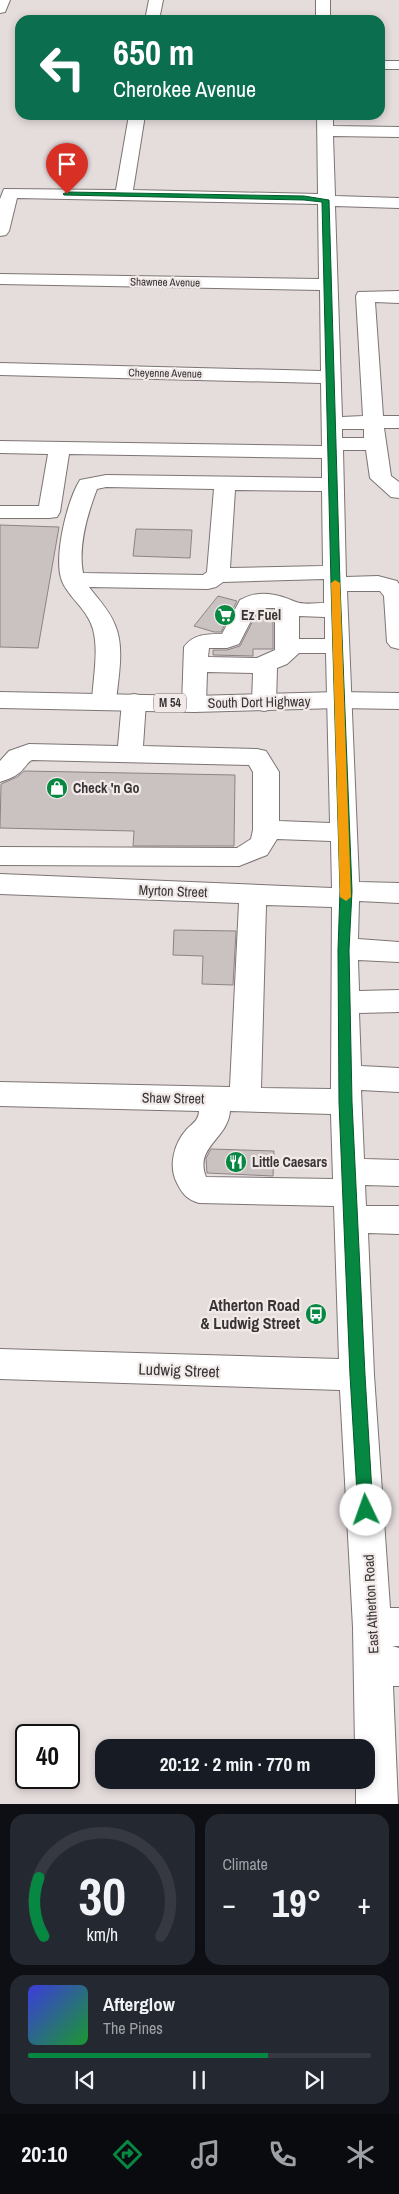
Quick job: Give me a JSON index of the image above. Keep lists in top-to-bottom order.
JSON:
{
  "streets": {
    "street": [
      "Shawnee Avenue",
      "Cheyenne Avenue",
      "South Dort Highway",
      "M 54",
      "Myrton Street",
      "Shaw Street",
      "Ludwig Street",
      "East Atherton Road"
    ]
  },
  "crossings": [
    ["Shawnee Avenue", "East Atherton Road"],
    ["Cheyenne Avenue", "East Atherton Road"],
    ["South Dort Highway", "East Atherton Road"],
    ["Myrton Street", "East Atherton Road"],
    ["Shaw Street", "East Atherton Road"],
    ["Ludwig Street", "East Atherton Road"]
  ],
  "places": {
    "supermarket": ["Ez Fuel"],
    "shop": ["Check 'n Go"],
    "restaurant": ["Little Caesars"],
    "bus stop": ["Atherton Road & Ludwig Street"]
  },
  "page": {
    "turn": ["650 m", "Cherokee Avenue"],
    "limit": "40",
    "trip": "20:12 · 2 min · 770 m",
    "tile": "Climate",
    "heat": ["−", "19°", "+"],
    "song": ["Afterglow", "The Pines"],
    "tabs": "20:10",
    "gauge": ["30", "km/h"]
  }
}
